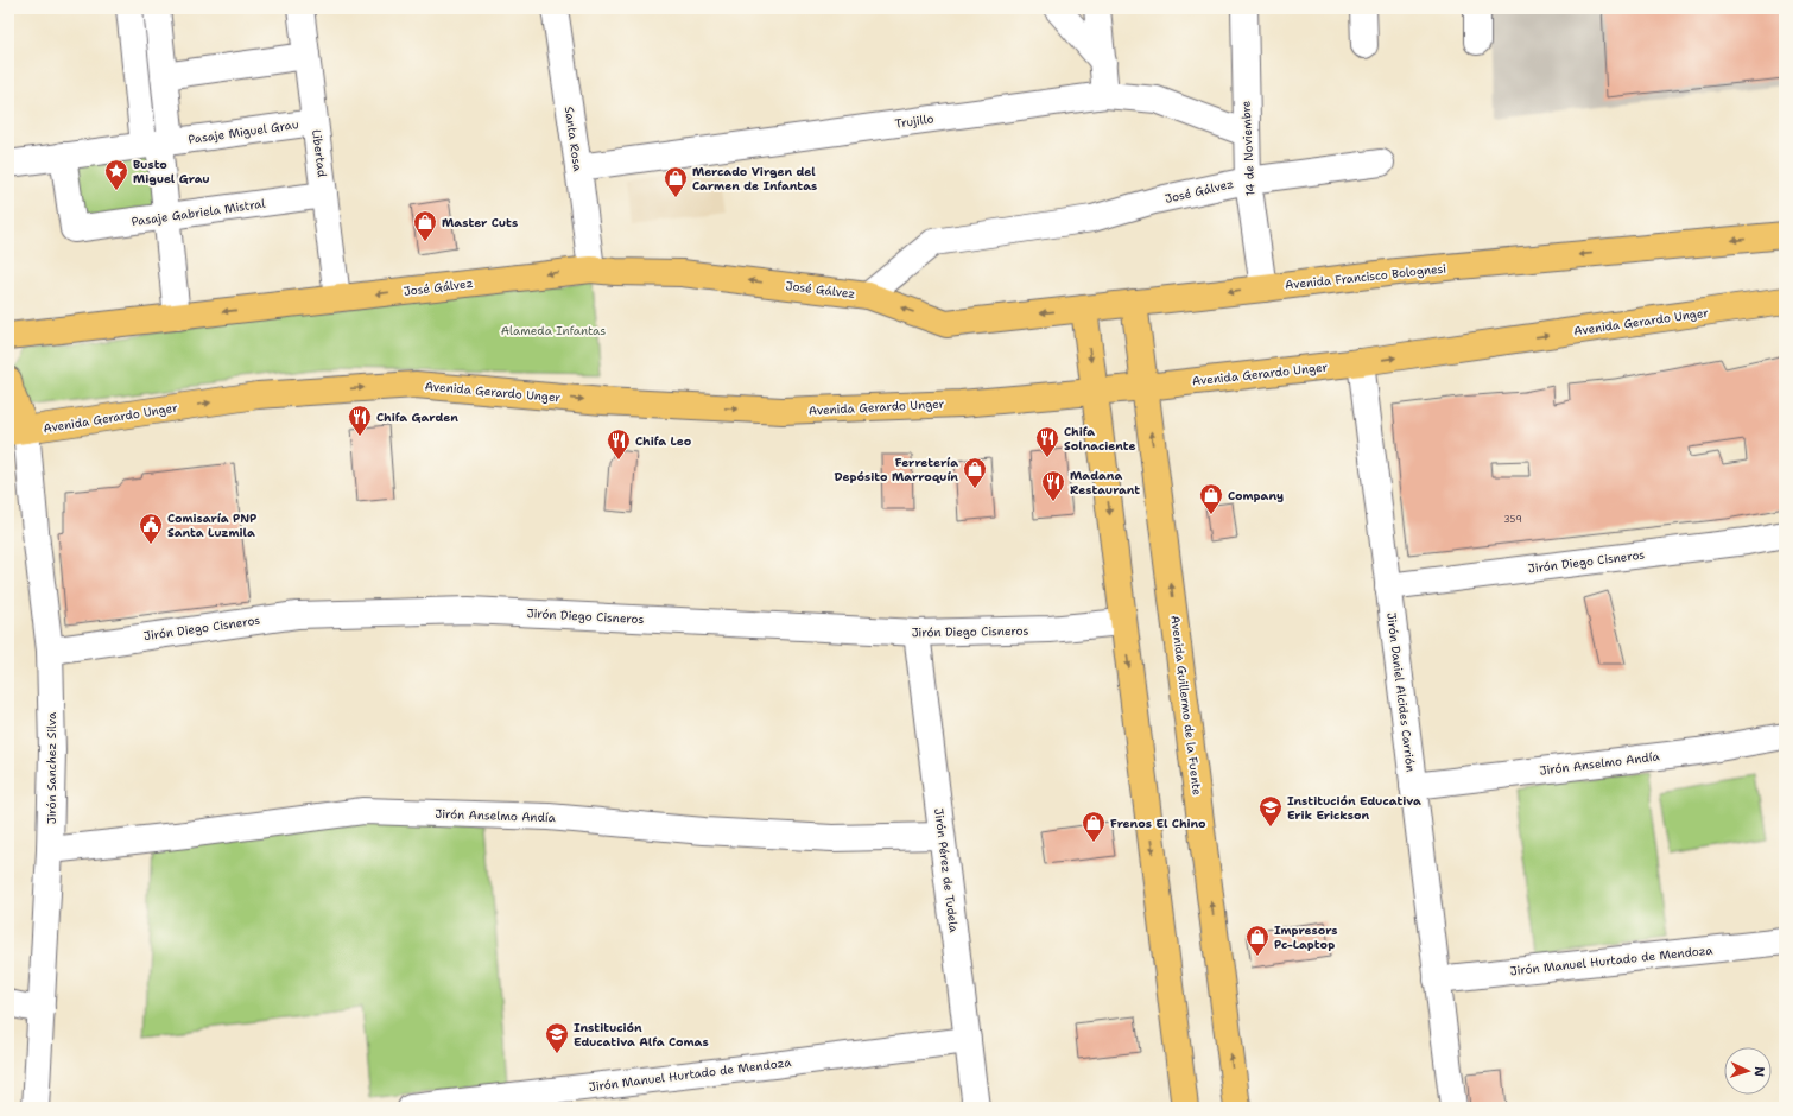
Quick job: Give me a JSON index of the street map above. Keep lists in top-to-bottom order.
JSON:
{
  "streets": {
    "main road": [
      "José Gálvez",
      "Avenida Francisco Bolognesi",
      "Avenida Gerardo Unger",
      "Avenida Guillermo de la Fuente"
    ],
    "street": [
      "Trujillo",
      "Pasaje Miguel Grau",
      "Santa Rosa",
      "14 de Noviembre",
      "Libertad",
      "Pasaje Gabriela Mistral",
      "Jirón Diego Cisneros",
      "Jirón Daniel Alcides Carrión",
      "Jirón Anselmo Andía",
      "Jirón Sanchez Silva",
      "Jirón Pérez de Tudela",
      "Jirón Manuel Hurtado de Mendoza"
    ]
  },
  "crossings": [
    ["Trujillo", "Santa Rosa"],
    ["Trujillo", "14 de Noviembre"],
    ["Pasaje Miguel Grau", "Libertad"],
    ["Pasaje Miguel Grau", "José Gálvez"],
    ["Pasaje Miguel Grau", "Pasaje Gabriela Mistral"],
    ["Santa Rosa", "José Gálvez"],
    ["14 de Noviembre", "José Gálvez"],
    ["14 de Noviembre", "Avenida Francisco Bolognesi"],
    ["Libertad", "José Gálvez"],
    ["Libertad", "Pasaje Gabriela Mistral"],
    ["José Gálvez", "Avenida Francisco Bolognesi"],
    ["Avenida Francisco Bolognesi", "Avenida Guillermo de la Fuente"],
    ["Avenida Gerardo Unger", "Jirón Daniel Alcides Carrión"],
    ["Avenida Gerardo Unger", "Avenida Guillermo de la Fuente"],
    ["Avenida Gerardo Unger", "Jirón Sanchez Silva"],
    ["Jirón Diego Cisneros", "Jirón Daniel Alcides Carrión"],
    ["Jirón Diego Cisneros", "Jirón Sanchez Silva"],
    ["Jirón Diego Cisneros", "Jirón Pérez de Tudela"],
    ["Jirón Daniel Alcides Carrión", "Jirón Anselmo Andía"],
    ["Jirón Daniel Alcides Carrión", "Jirón Manuel Hurtado de Mendoza"],
    ["Jirón Anselmo Andía", "Jirón Sanchez Silva"],
    ["Jirón Anselmo Andía", "Jirón Pérez de Tudela"],
    ["Jirón Pérez de Tudela", "Jirón Manuel Hurtado de Mendoza"]
  ],
  "one_way": ["José Gálvez", "Avenida Francisco Bolognesi", "Avenida Gerardo Unger"],
  "parks": ["Alameda Infantas"],
  "places": {
    "place": ["Busto Miguel Grau"],
    "shop": [
      "Mercado Virgen del Carmen de Infantas",
      "Master Cuts",
      "Ferretería Depósito Marroquín",
      "Company",
      "Frenos El Chino",
      "Impresors Pc-Laptop"
    ],
    "restaurant": [
      "Chifa Garden",
      "Chifa Solnaciente",
      "Chifa Leo",
      "Madana Restaurant"
    ],
    "public building": ["Comisaría PNP Santa Luzmila"],
    "school or university": ["Institución Educativa Erik Erickson", "Institución Educativa Alfa Comas"]
  },
  "house_numbers": ["359"],
  "north": "right"
}
